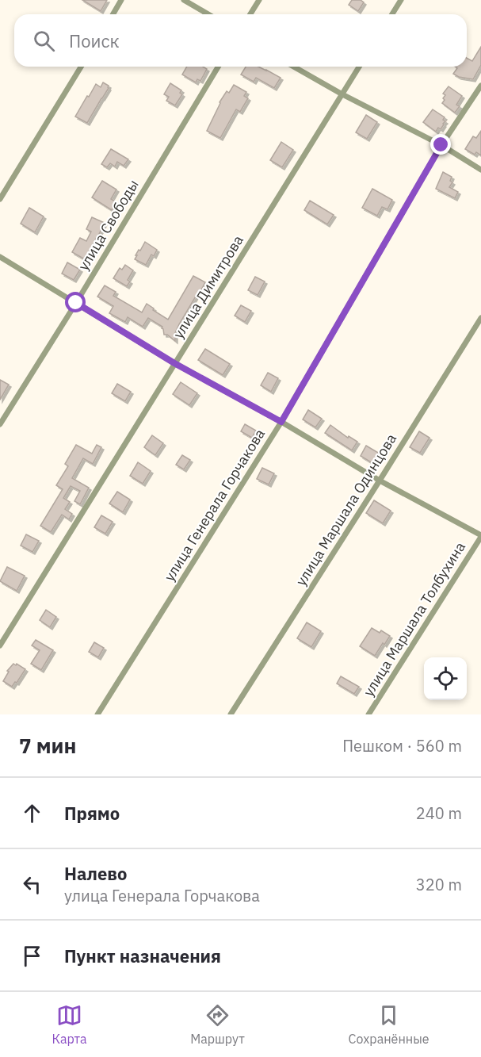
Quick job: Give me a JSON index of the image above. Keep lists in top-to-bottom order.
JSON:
{
  "streets": {
    "street": [
      "улица Свободы",
      "улица Димитрова",
      "улица Генерала Горчакова",
      "улица Маршала Одинцова",
      "улица Маршала Толбухина"
    ]
  },
  "page": {
    "search": "Поиск",
    "heading": ["7 мин", "Пешком · 560 m"],
    "list": [
      ["Прямо", "240 m"],
      ["Налево", "улица Генерала Горчакова", "320 m"],
      "Пункт назначения"
    ],
    "nav": ["Карта", "Маршрут", "Сохранённые"]
  }
}
